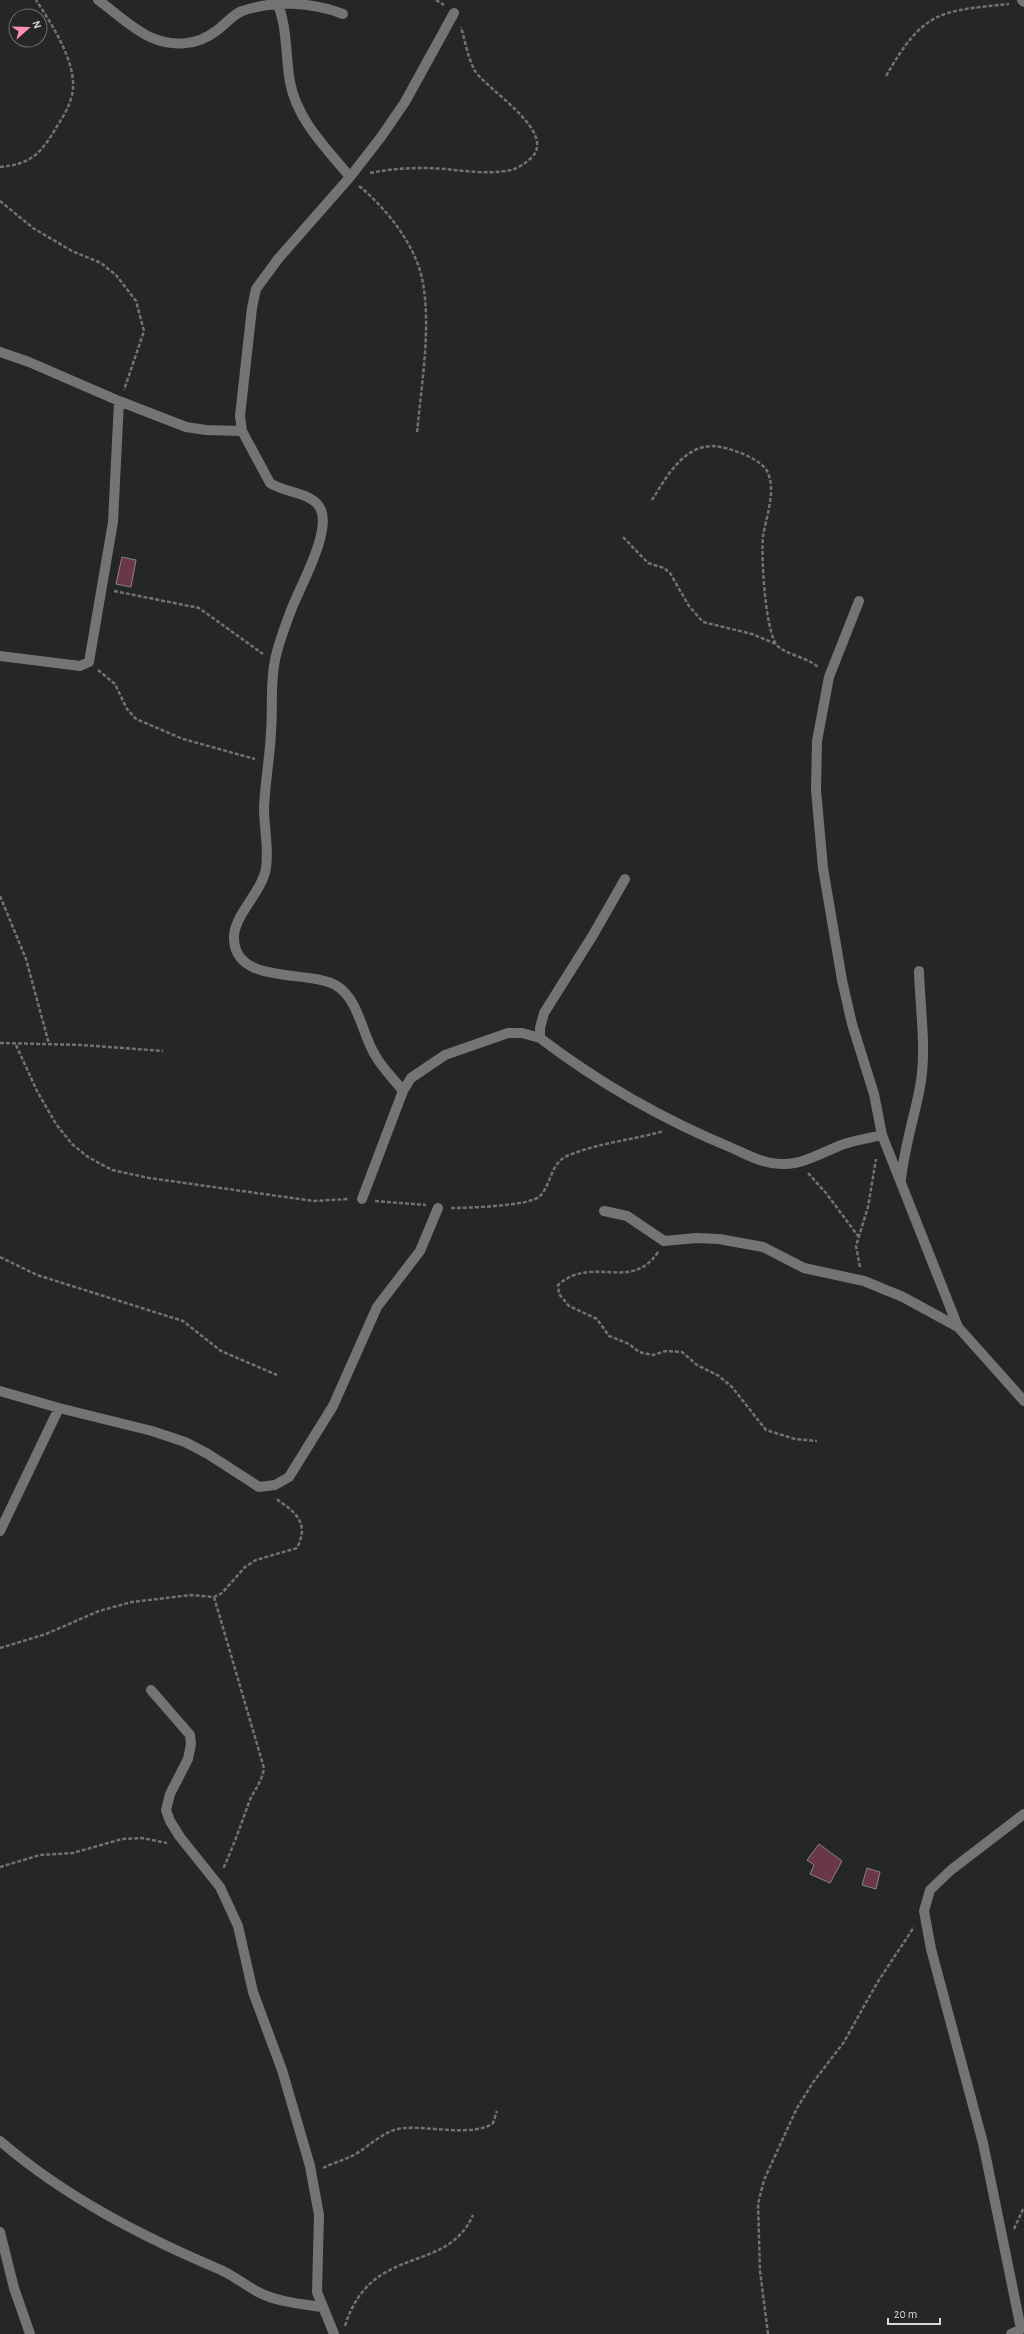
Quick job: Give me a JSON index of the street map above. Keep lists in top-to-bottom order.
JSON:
{
  "scale_bar": "20 m",
  "north": "right"
}
